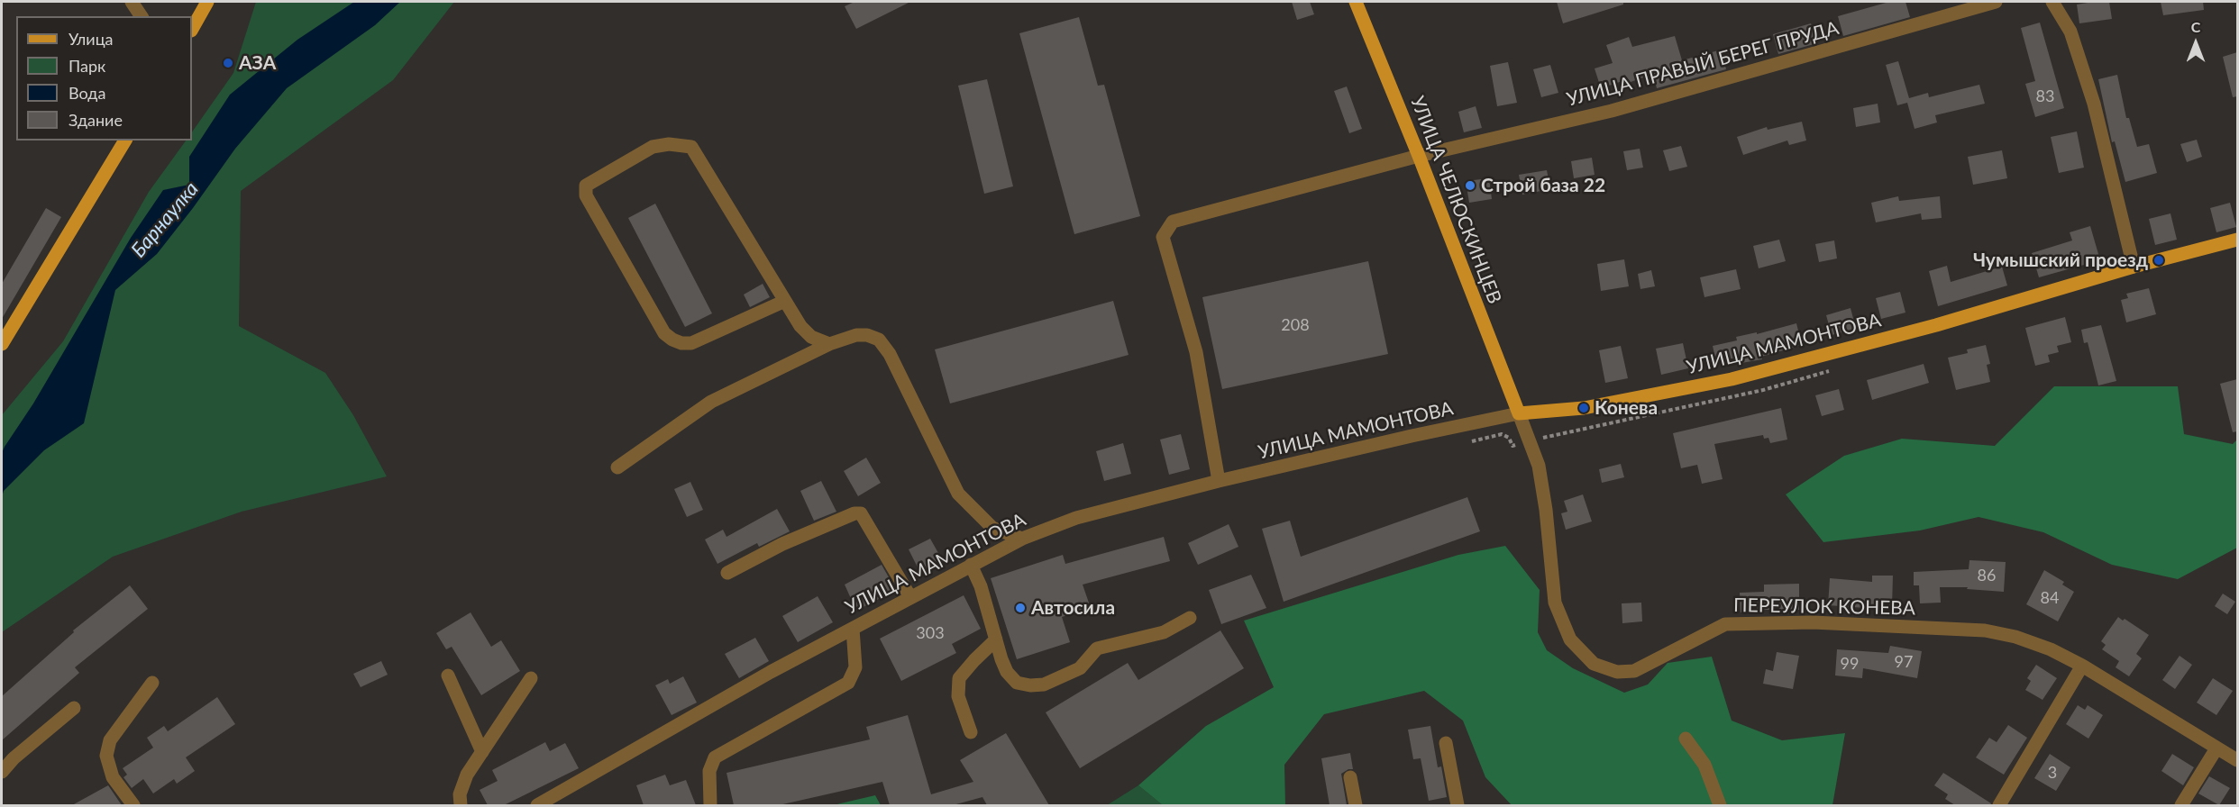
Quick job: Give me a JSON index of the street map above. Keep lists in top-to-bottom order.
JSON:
{
  "streets": {
    "main road": ["УЛИЦА ЧЕЛЮСКИНЦЕВ", "УЛИЦА МАМОНТОВА"],
    "street": ["УЛИЦА ПРАВЫЙ БЕРЕГ ПРУДА", "ПЕРЕУЛОК КОНЕВА"]
  },
  "crossings": [
    ["УЛИЦА ПРАВЫЙ БЕРЕГ ПРУДА", "УЛИЦА ЧЕЛЮСКИНЦЕВ"],
    ["УЛИЦА ПРАВЫЙ БЕРЕГ ПРУДА", "УЛИЦА МАМОНТОВА"],
    ["УЛИЦА ЧЕЛЮСКИНЦЕВ", "УЛИЦА МАМОНТОВА"],
    ["УЛИЦА ЧЕЛЮСКИНЦЕВ", "ПЕРЕУЛОК КОНЕВА"],
    ["УЛИЦА МАМОНТОВА", "ПЕРЕУЛОК КОНЕВА"]
  ],
  "water": ["Барнаулка"],
  "places": [
    "АЗА",
    "Строй база 22",
    "Чумышский проезд",
    "Конева",
    "Автосила"
  ],
  "house_numbers": [
    "83",
    "208",
    "86",
    "84",
    "303",
    "97",
    "99",
    "3"
  ],
  "legend": [
    "Улица",
    "Парк",
    "Вода",
    "Здание"
  ],
  "north": "top"
}
